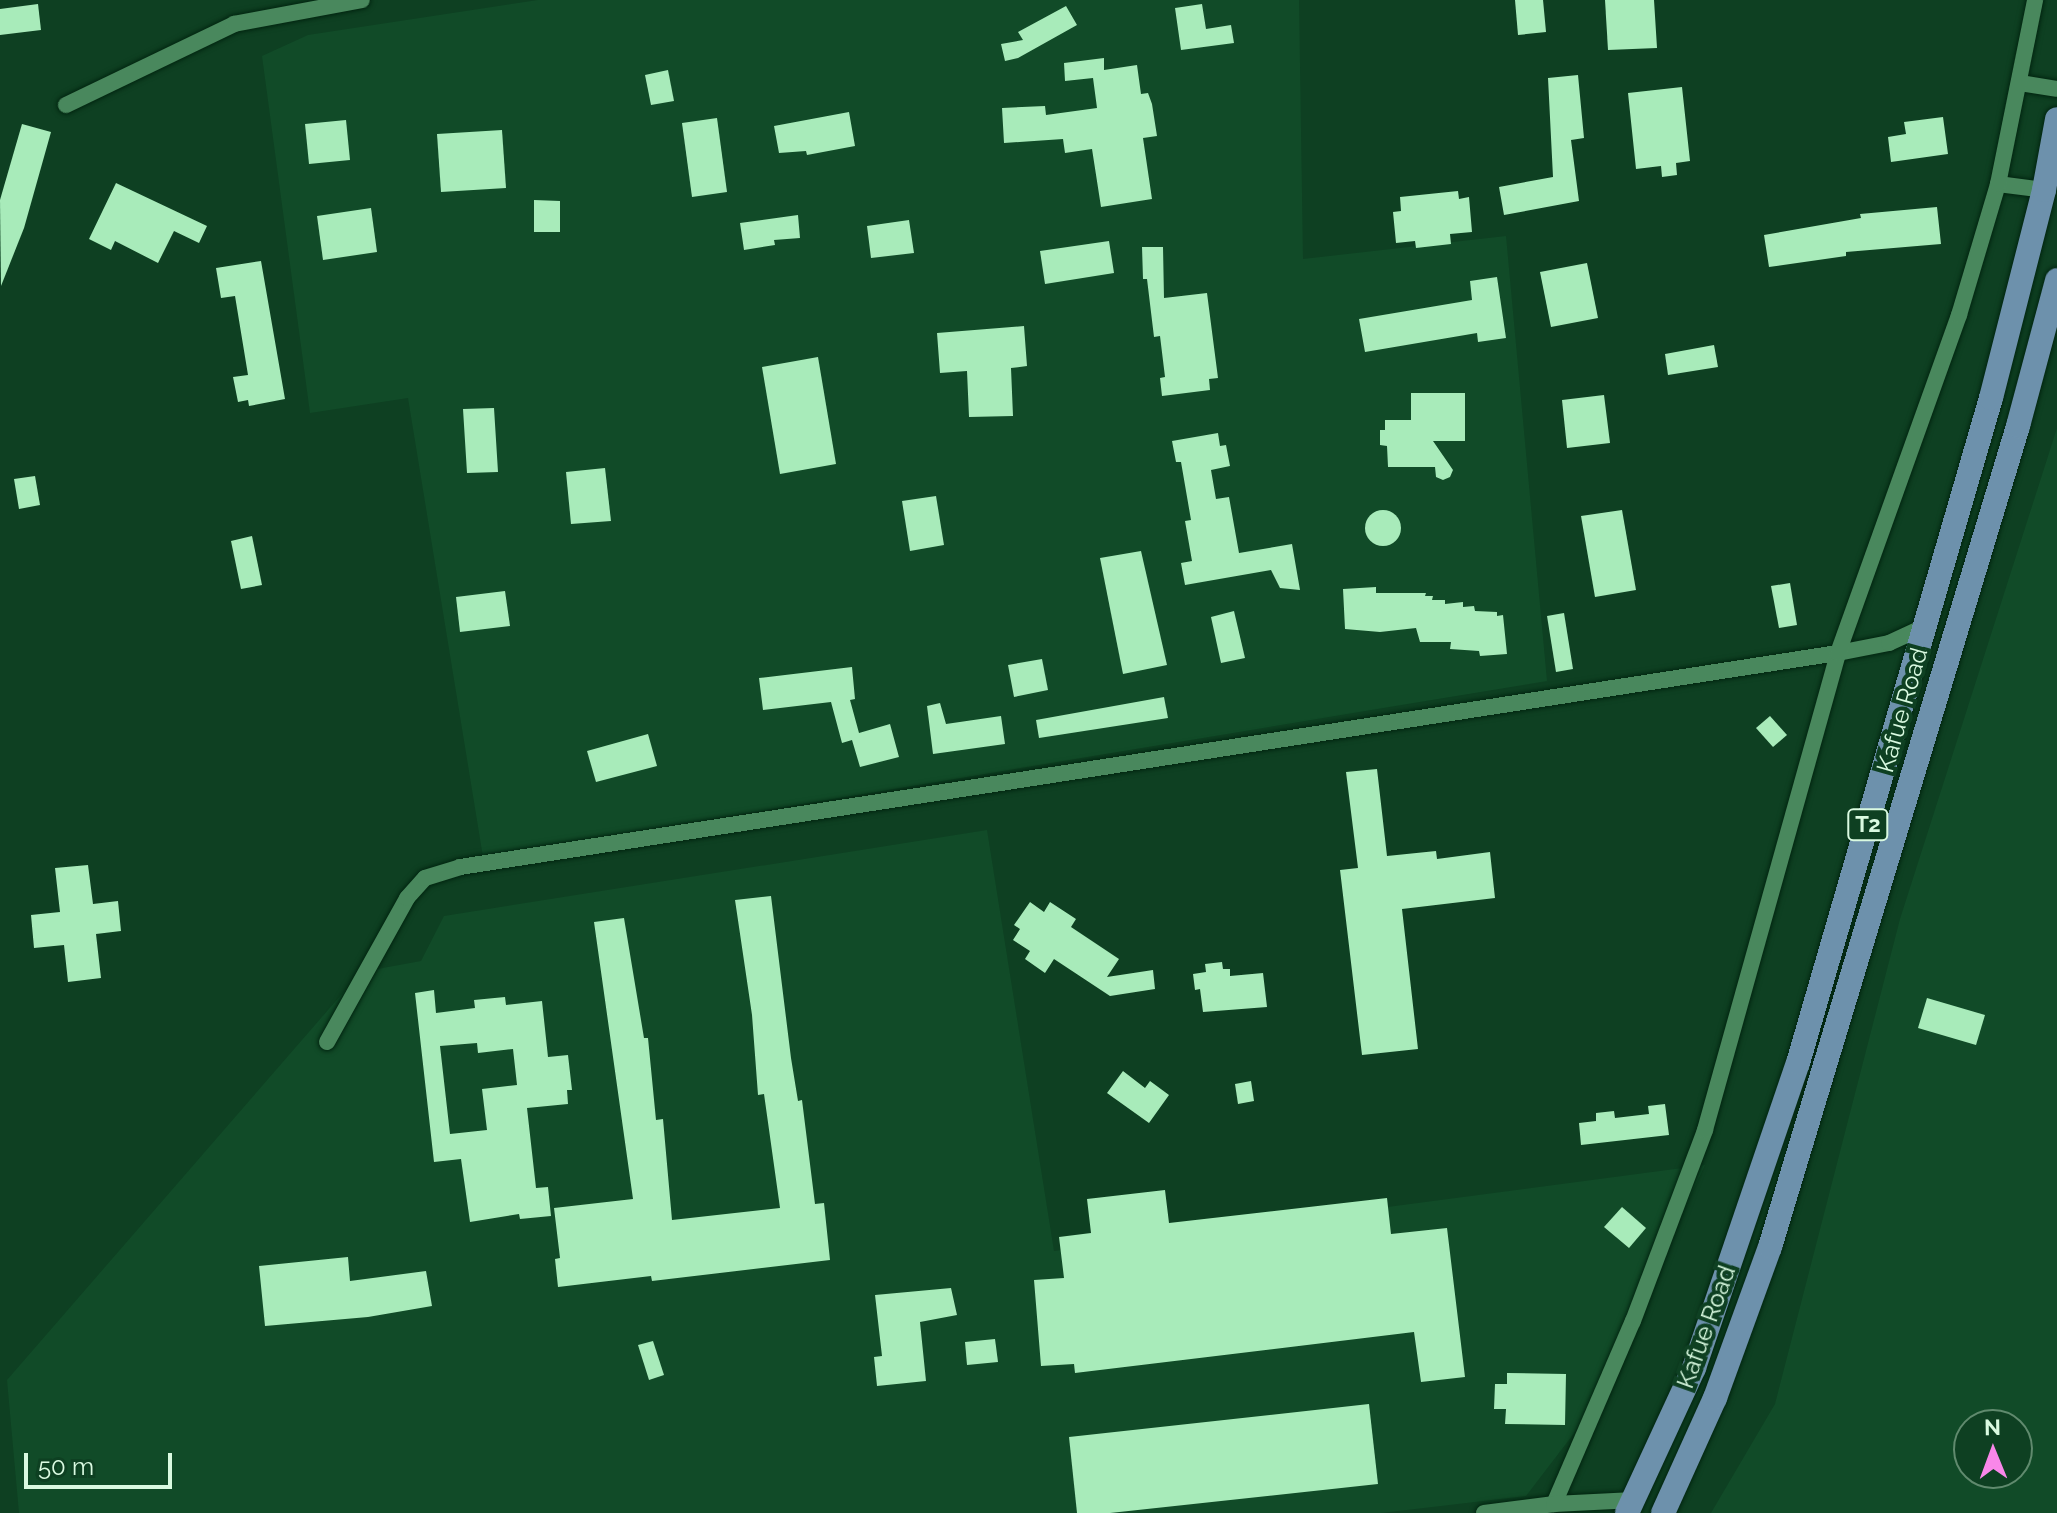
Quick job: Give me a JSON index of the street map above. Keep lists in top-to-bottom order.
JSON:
{
  "streets": {
    "main road": ["Kafue Road", "T2"]
  },
  "scale_bar": "50 m",
  "north": "top"
}
